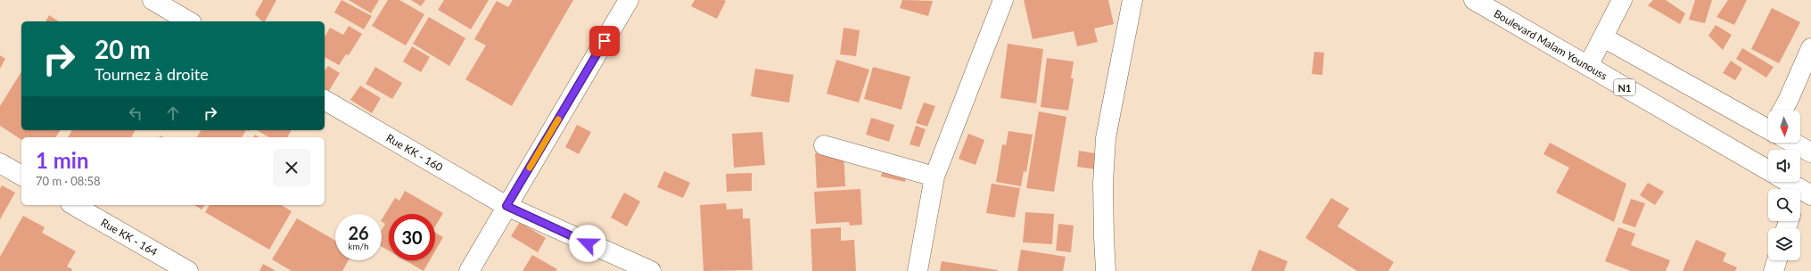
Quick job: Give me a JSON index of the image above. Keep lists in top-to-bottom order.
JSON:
{
  "streets": {
    "street": [
      "Boulevard Malam Younouss",
      "N1",
      "Rue KK - 160",
      "Rue KK - 164"
    ]
  },
  "north": "bottom",
  "page": {
    "turn": ["20 m", "Tournez à droite"],
    "heading": ["1 min", "70 m · 08:58"],
    "speed": "26 km/h",
    "limit": "30"
  }
}
